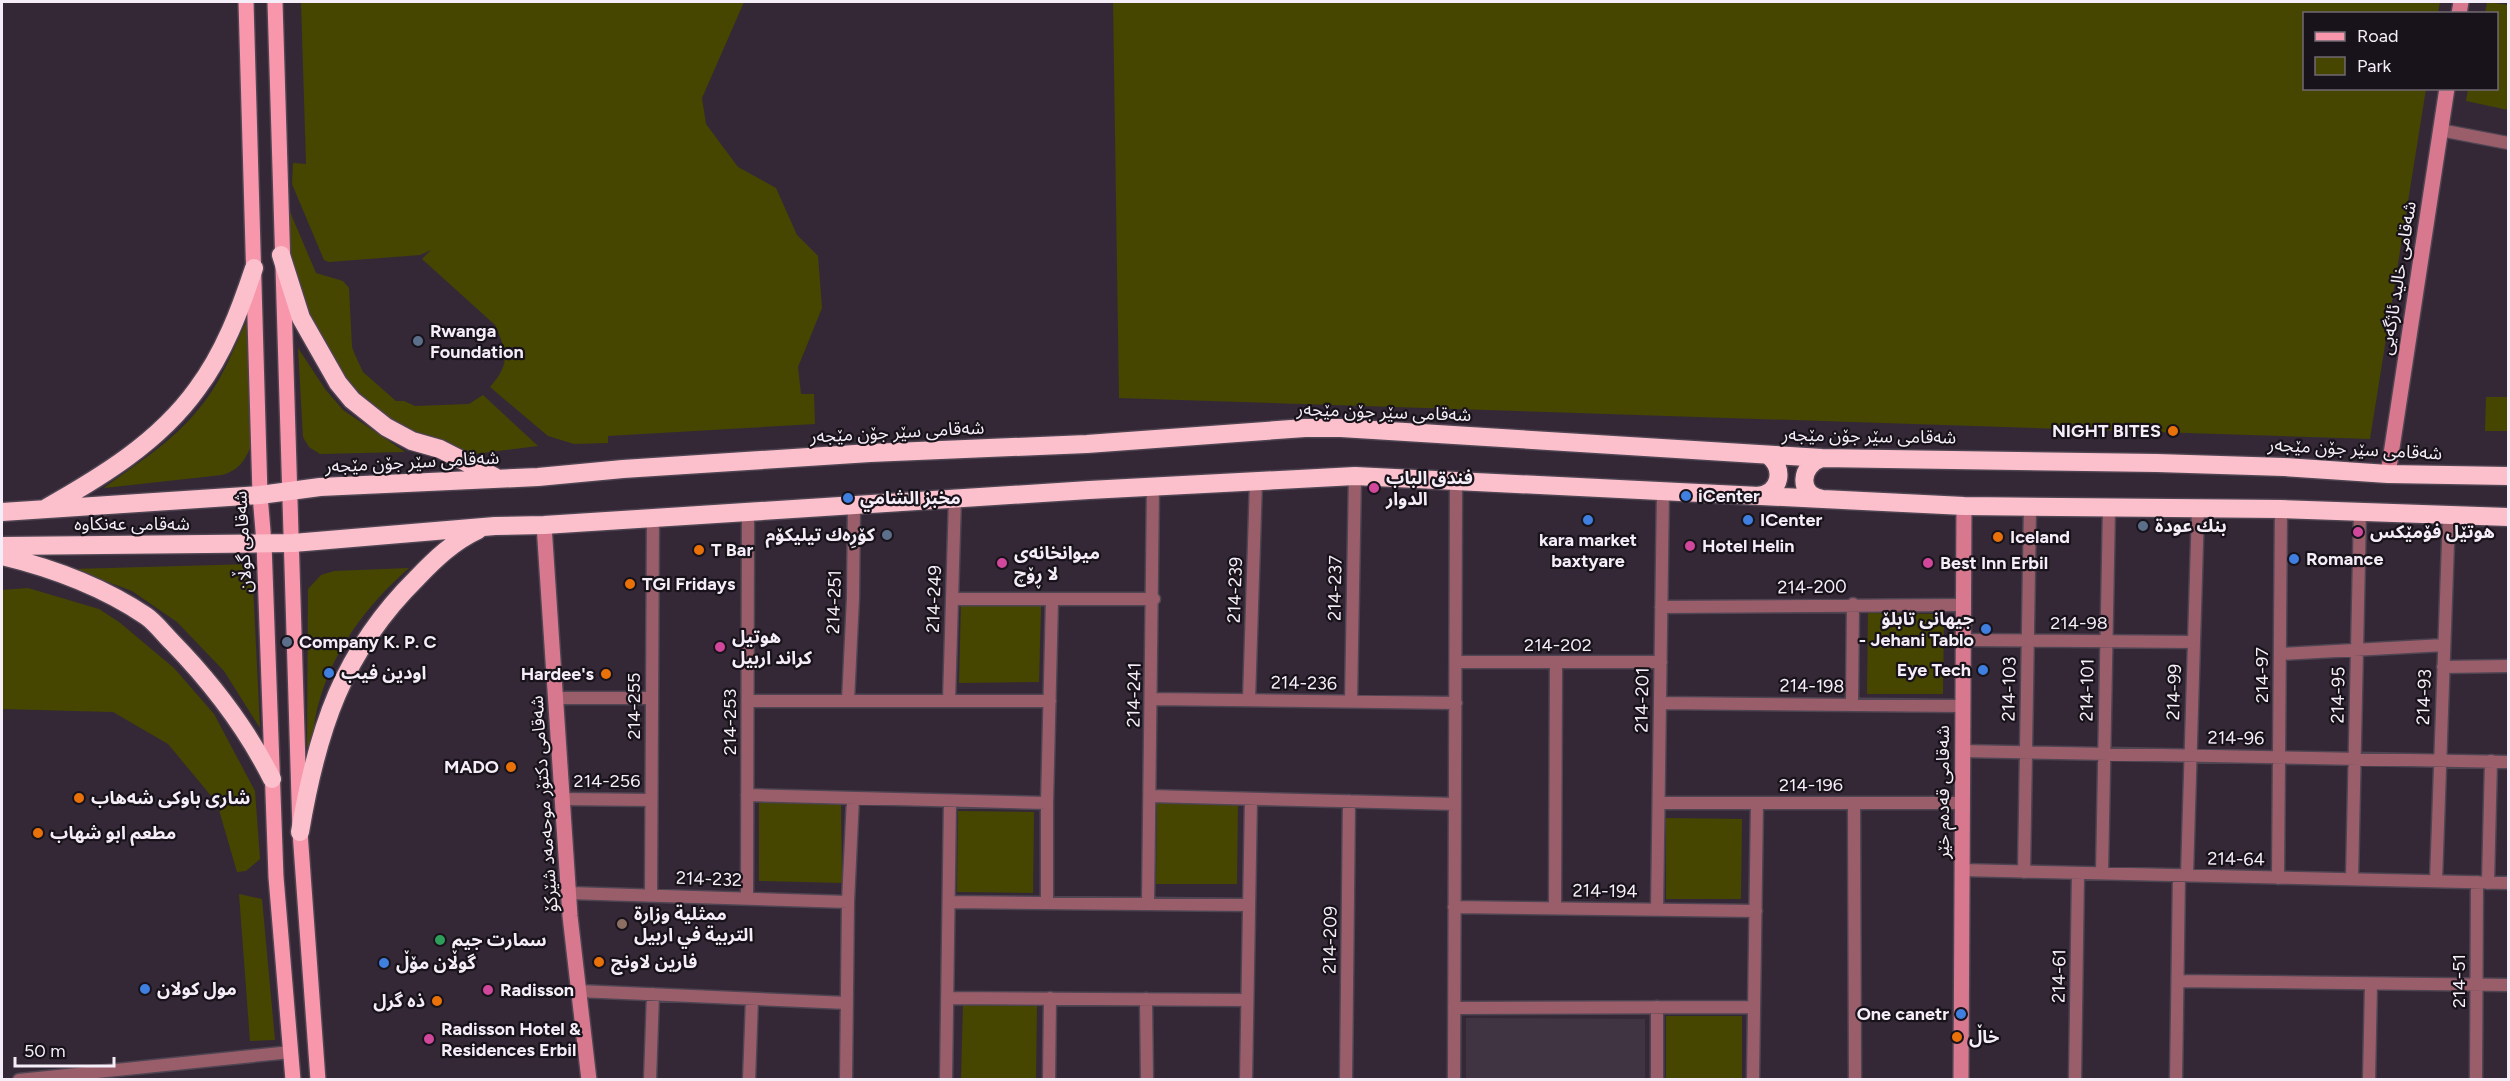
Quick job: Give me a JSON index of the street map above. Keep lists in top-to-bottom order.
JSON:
{
  "streets": {
    "highway": ["شەقامی سێر جۆن مێجەر", "شەقامی عەنکاوە"],
    "main road": ["شەقامی گوڵان"],
    "street": [
      "شەقامی خالید ئاژگەیی",
      "214-200",
      "214-237",
      "214-239",
      "214-249",
      "214-251",
      "214-98",
      "214-202",
      "214-97",
      "214-236",
      "214-198",
      "214-103",
      "214-101",
      "214-99",
      "214-241",
      "214-95",
      "214-93",
      "214-201",
      "214-255",
      "214-253",
      "214-96",
      "214-256",
      "214-196",
      "شەقامی قەدەم خێر",
      "شەقامی دکتۆر موحەمەد شێرکۆ",
      "214-64",
      "214-232",
      "214-194",
      "214-209",
      "214-61",
      "214-51"
    ]
  },
  "crossings": [
    ["شەقامی خالید ئاژگەیی", "شەقامی سێر جۆن مێجەر"],
    ["شەقامی سێر جۆن مێجەر", "شەقامی عەنکاوە"],
    ["شەقامی سێر جۆن مێجەر", "شەقامی گوڵان"],
    ["شەقامی عەنکاوە", "شەقامی گوڵان"],
    ["214-200", "214-201"],
    ["214-200", "شەقامی قەدەم خێر"],
    ["214-237", "214-236"],
    ["214-239", "214-236"],
    ["214-98", "214-103"],
    ["214-98", "214-101"],
    ["214-98", "214-99"],
    ["214-98", "شەقامی قەدەم خێر"],
    ["214-202", "214-201"],
    ["214-97", "214-96"],
    ["214-97", "214-64"],
    ["214-236", "214-241"],
    ["214-198", "214-201"],
    ["214-198", "شەقامی قەدەم خێر"],
    ["214-103", "214-96"],
    ["214-103", "214-64"],
    ["214-101", "214-96"],
    ["214-101", "214-64"],
    ["214-99", "214-96"],
    ["214-99", "214-64"],
    ["214-95", "214-96"],
    ["214-95", "214-64"],
    ["214-93", "214-96"],
    ["214-93", "214-64"],
    ["214-201", "214-196"],
    ["214-201", "214-194"],
    ["214-255", "214-256"],
    ["214-255", "214-232"],
    ["214-253", "214-232"],
    ["214-96", "شەقامی قەدەم خێر"],
    ["214-96", "214-51"],
    ["214-256", "شەقامی دکتۆر موحەمەد شێرکۆ"],
    ["214-196", "شەقامی قەدەم خێر"],
    ["شەقامی قەدەم خێر", "214-64"],
    ["شەقامی دکتۆر موحەمەد شێرکۆ", "214-232"],
    ["214-64", "214-61"],
    ["214-64", "214-51"]
  ],
  "places": [
    "Rwanga Foundation",
    "NIGHT BITES",
    "فندق الباب الدوار",
    "iCenter",
    "مخبز الشامي",
    "kara market baxtyare",
    "ICenter",
    "بنك عودة",
    "هوتێل فۆمێکس",
    "كۆرِەك تيليكۆم",
    "Iceland",
    "Hotel Helin",
    "T Bar",
    "Romance",
    "میوانخانەی لا ڕۆچ",
    "Best Inn Erbil",
    "TGI Fridays",
    "جیهانی تابلۆ - Jehani Tablo",
    "Company K. P. C",
    "هوتيل كراند اربيل",
    "Eye Tech",
    "اودين فيب",
    "Hardee's",
    "MADO",
    "شاری باوکی شەھاب",
    "مطعم ابو شهاب",
    "ممثلية وزارة التربية في اربيل",
    "سمارت جیم",
    "فارین لاونج",
    "گوڵان مۆڵ",
    "مول كولان",
    "Radisson",
    "ذه گرل",
    "One canetr",
    "خاڵ",
    "Radisson Hotel & Residences Erbil"
  ],
  "legend": ["Road", "Park"],
  "scale_bar": "50 m"
}
